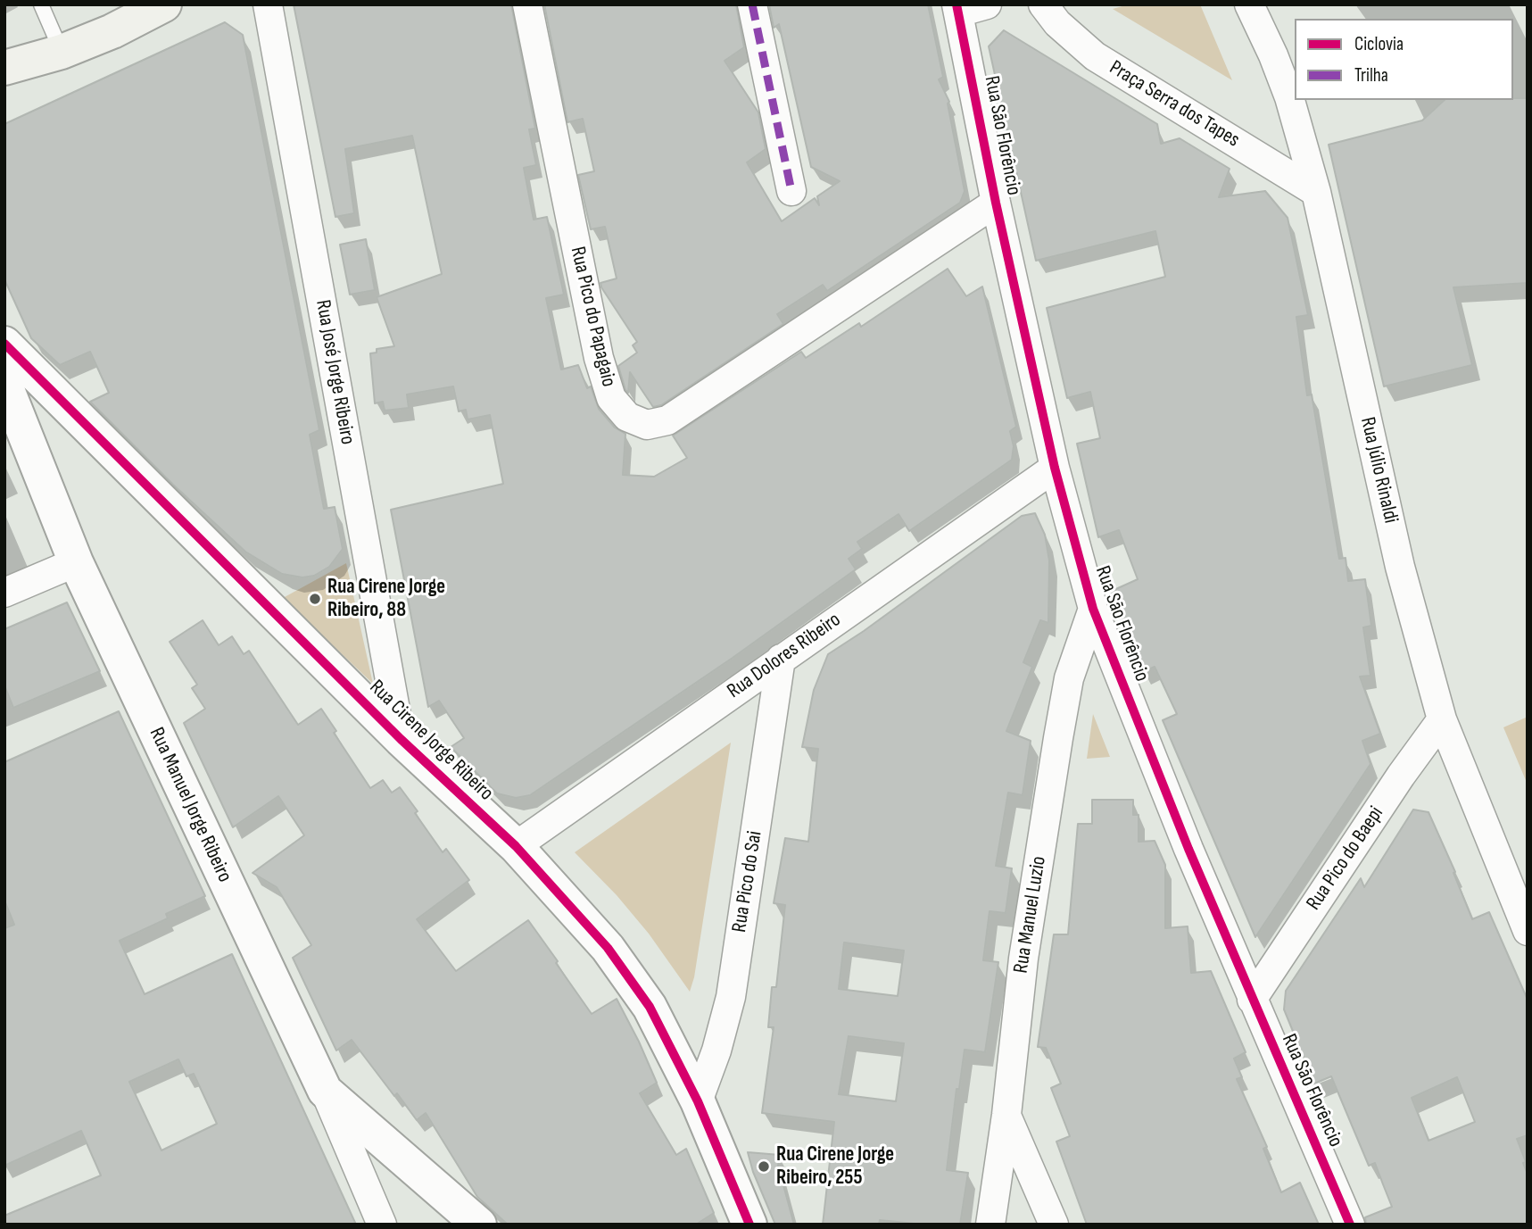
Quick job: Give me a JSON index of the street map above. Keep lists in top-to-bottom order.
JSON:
{
  "streets": {
    "street": [
      "Praça Serra dos Tapes",
      "Rua São Florêncio",
      "Rua Pico do Papagaio",
      "Rua José Jorge Ribeiro",
      "Rua Júlio Rinaldi",
      "Rua Dolores Ribeiro",
      "Rua Cirene Jorge Ribeiro",
      "Rua Manuel Jorge Ribeiro",
      "Rua Pico do Baepi",
      "Rua Pico do Sai",
      "Rua Manuel Luzio"
    ]
  },
  "crossings": [
    ["Praça Serra dos Tapes", "Rua Júlio Rinaldi"],
    ["Rua São Florêncio", "Rua Pico do Papagaio"],
    ["Rua São Florêncio", "Rua Dolores Ribeiro"],
    ["Rua São Florêncio", "Rua Pico do Baepi"],
    ["Rua São Florêncio", "Rua Manuel Luzio"],
    ["Rua José Jorge Ribeiro", "Rua Cirene Jorge Ribeiro"],
    ["Rua Júlio Rinaldi", "Rua Pico do Baepi"],
    ["Rua Dolores Ribeiro", "Rua Cirene Jorge Ribeiro"],
    ["Rua Dolores Ribeiro", "Rua Pico do Sai"],
    ["Rua Cirene Jorge Ribeiro", "Rua Pico do Sai"]
  ],
  "places": ["Rua Cirene Jorge Ribeiro, 88", "Rua Cirene Jorge Ribeiro, 255"],
  "legend": ["Ciclovia", "Trilha"]
}
